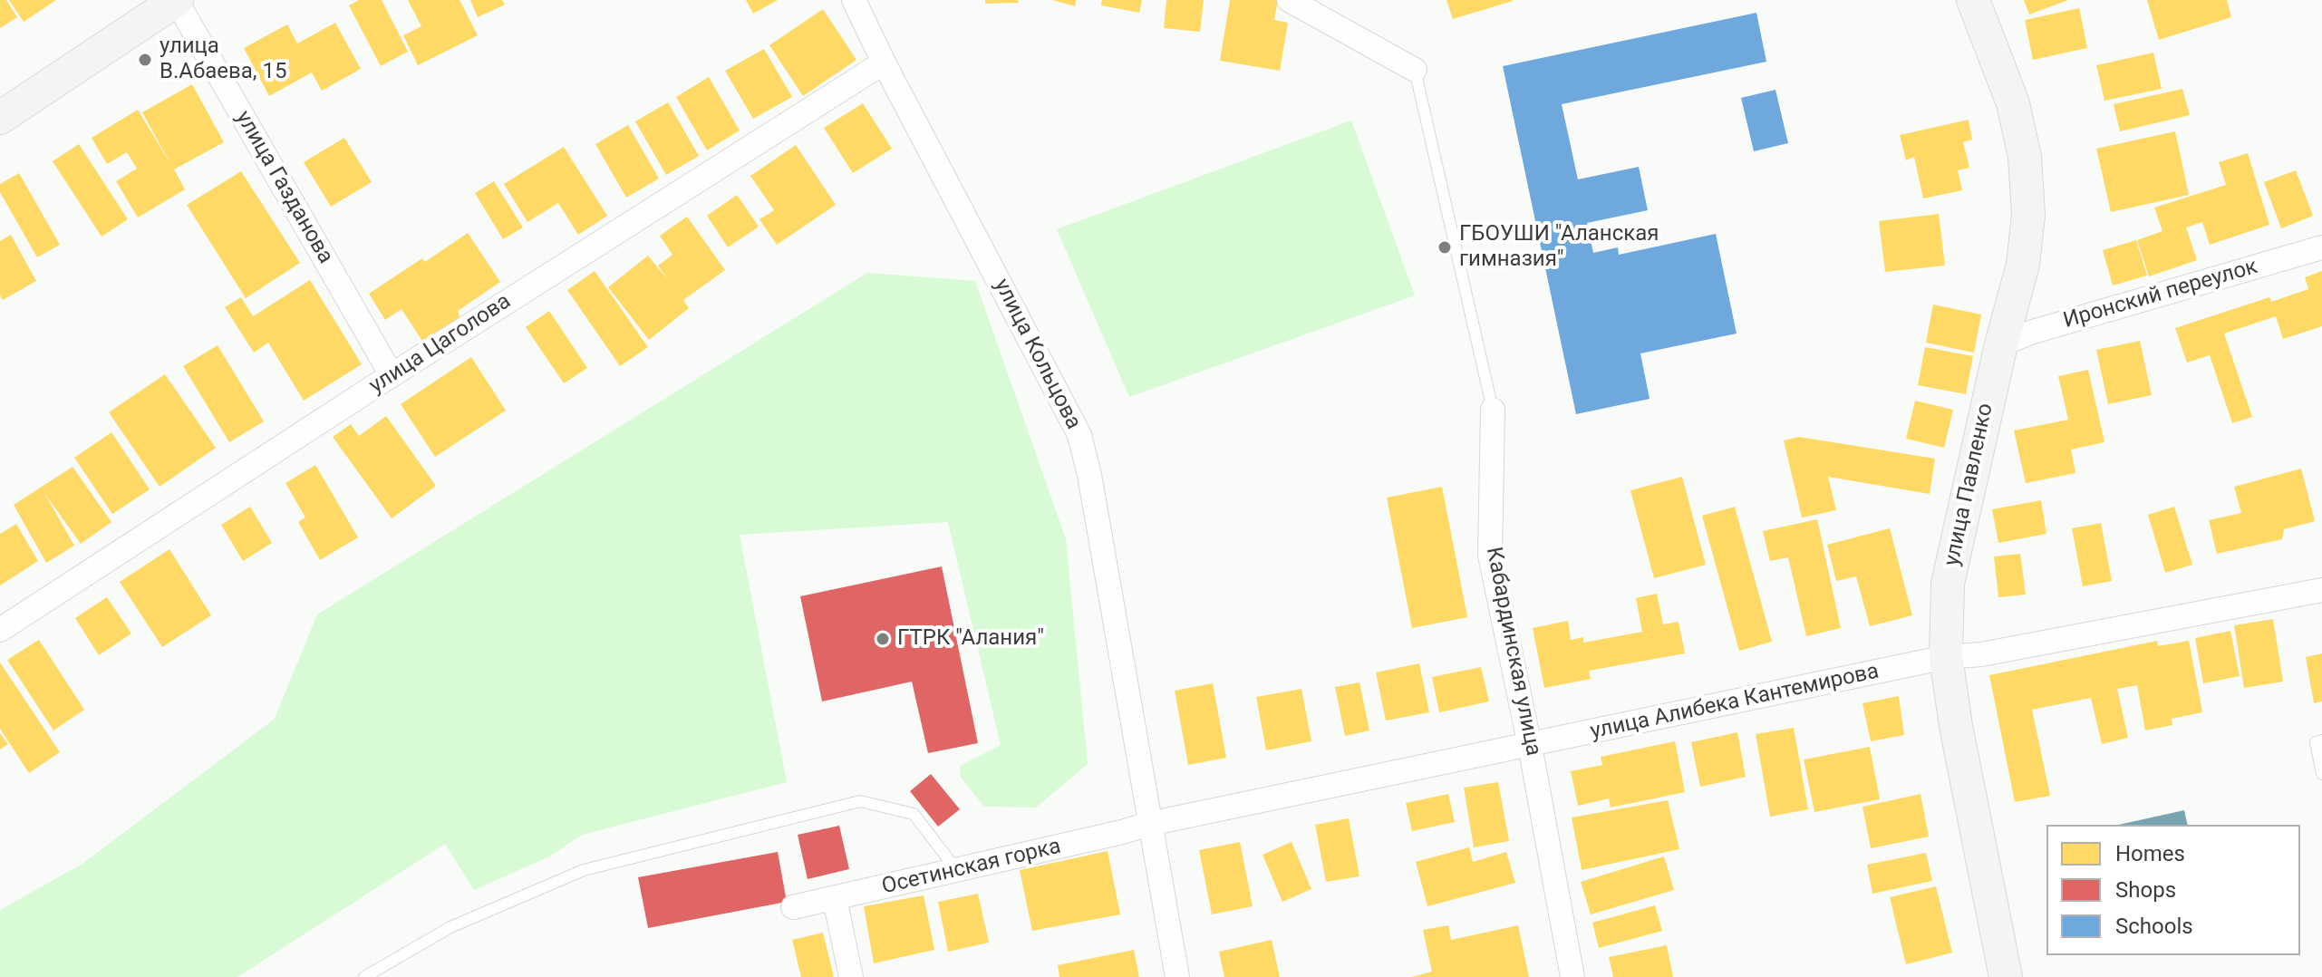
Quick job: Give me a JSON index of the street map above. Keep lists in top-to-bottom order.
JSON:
{
  "streets": {
    "main road": ["улица Павленко"],
    "street": [
      "улица Газданова",
      "Иронский переулок",
      "улица Цаголова",
      "улица Кольцова",
      "Кабардинская улица",
      "улица Алибека Кантемирова",
      "Осетинская горка"
    ]
  },
  "crossings": [
    ["улица Газданова", "улица Цаголова"],
    ["Иронский переулок", "улица Павленко"],
    ["улица Цаголова", "улица Кольцова"],
    ["улица Кольцова", "улица Алибека Кантемирова"],
    ["улица Кольцова", "Осетинская горка"],
    ["улица Павленко", "улица Алибека Кантемирова"],
    ["Кабардинская улица", "улица Алибека Кантемирова"],
    ["улица Алибека Кантемирова", "Осетинская горка"]
  ],
  "places": ["улица В.Абаева, 15", "ГБОУШИ \"Аланская гимназия\"", "ГТРК \"Алания\""],
  "legend": ["Homes", "Shops", "Schools"]
}
